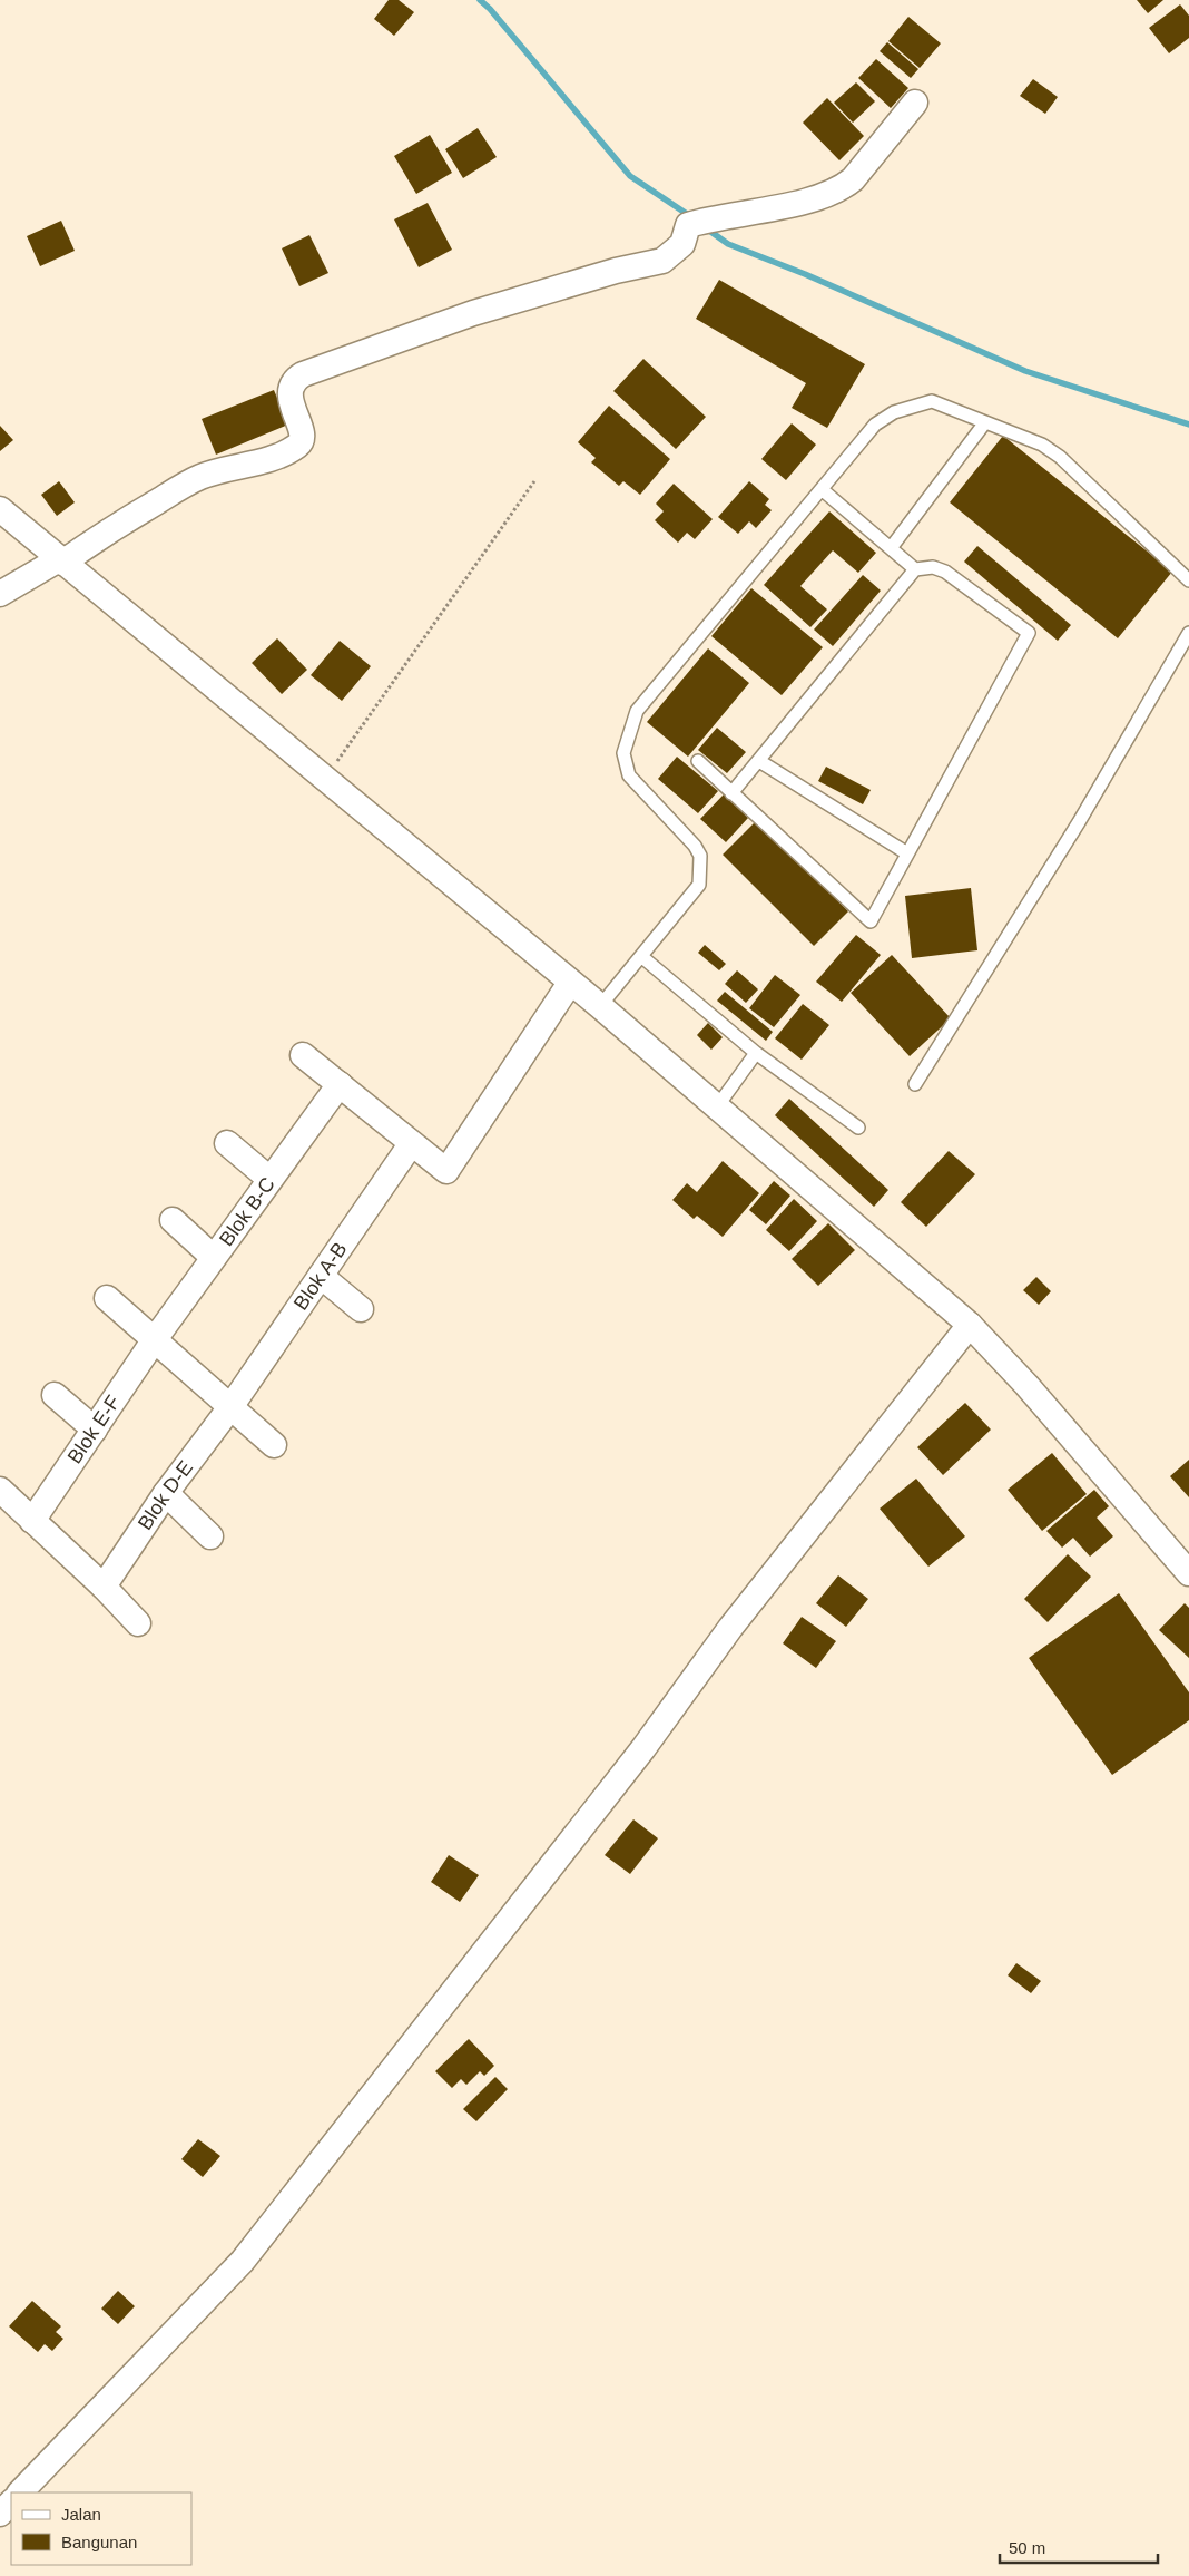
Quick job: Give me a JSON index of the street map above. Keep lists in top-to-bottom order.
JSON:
{
  "streets": {
    "street": [
      "Blok B-C",
      "Blok A-B",
      "Blok E-F",
      "Blok D-E"
    ]
  },
  "crossings": [
    ["Blok B-C", "Blok E-F"],
    ["Blok A-B", "Blok D-E"]
  ],
  "legend": ["Jalan", "Bangunan"],
  "scale_bar": "50 m"
}
